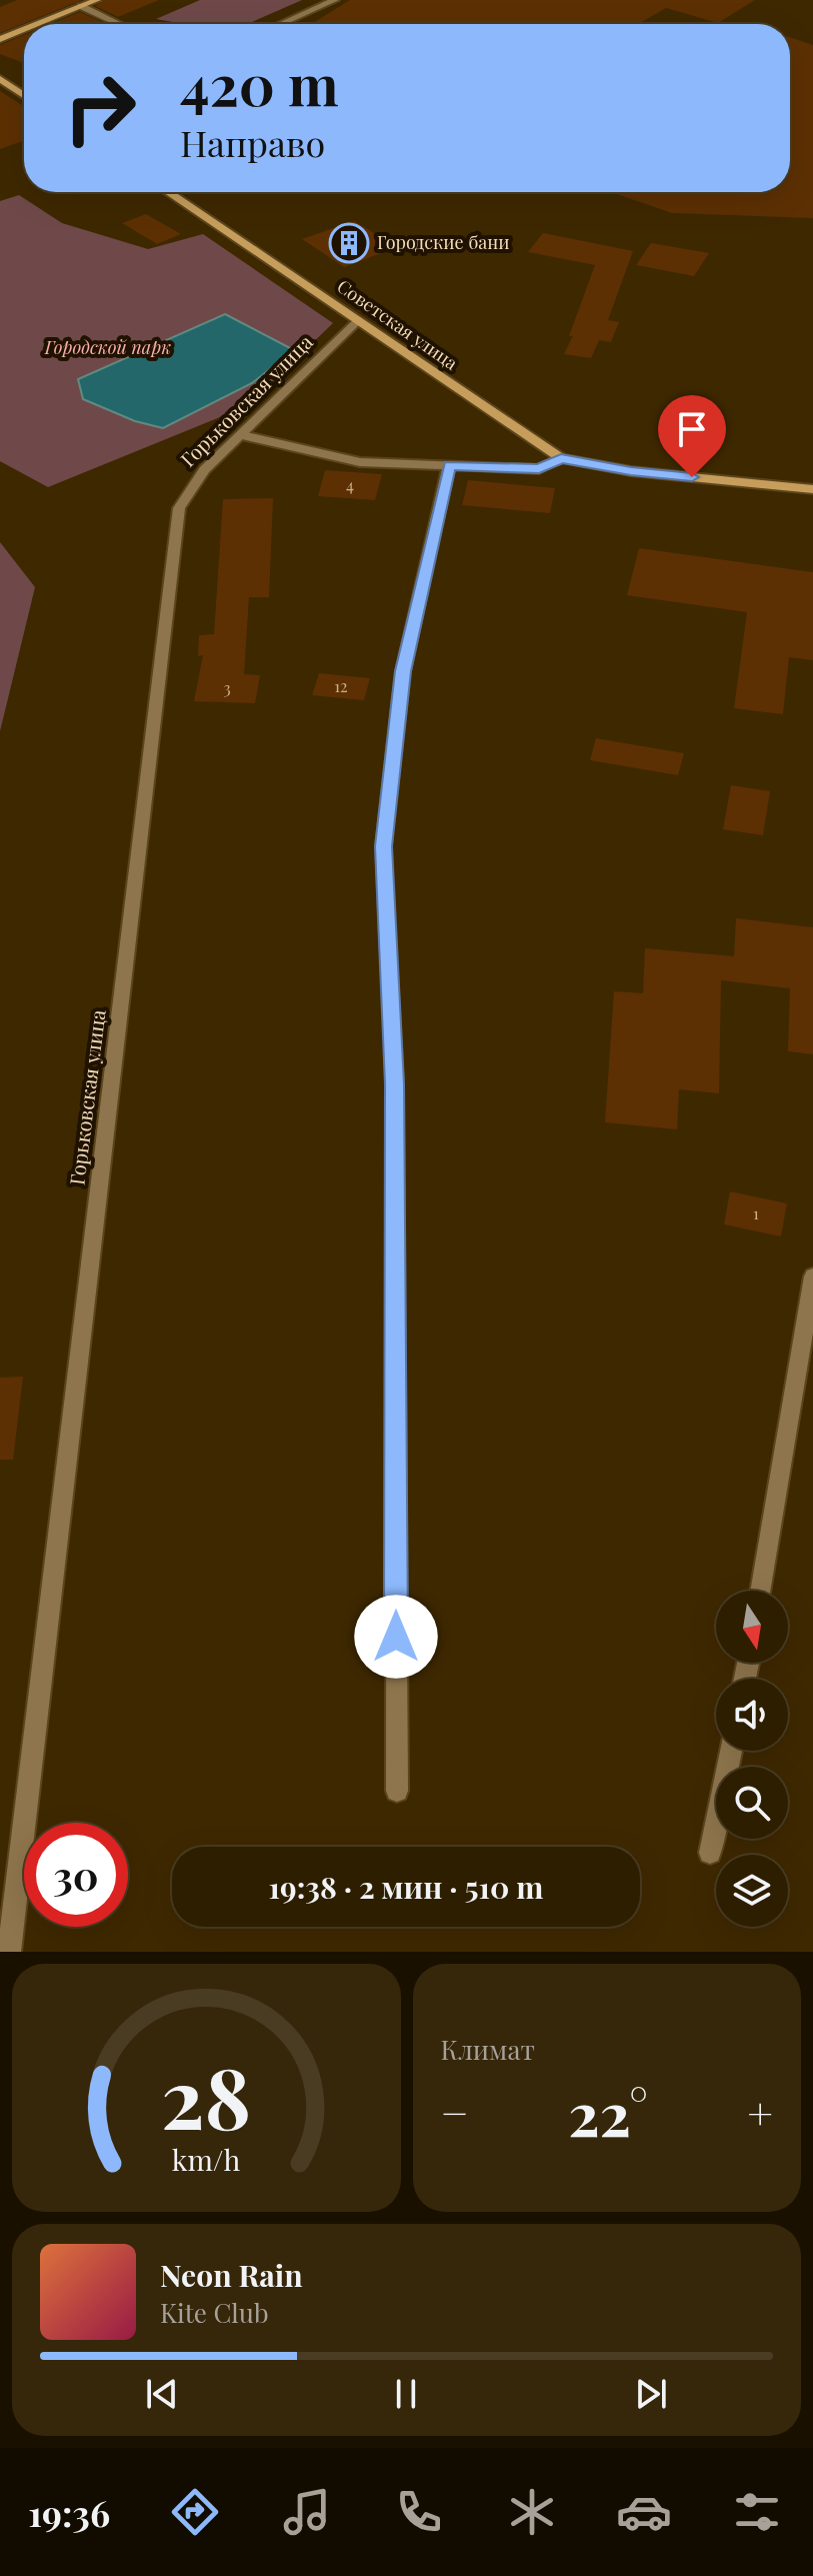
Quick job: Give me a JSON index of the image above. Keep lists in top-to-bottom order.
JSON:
{
  "streets": {
    "main road": ["Советская улица"],
    "street": ["Горьковская улица"]
  },
  "crossings": [
    ["Советская улица", "Горьковская улица"]
  ],
  "parks": ["Городской парк"],
  "places": {
    "building": ["Городские бани"]
  },
  "house_numbers": [
    "4",
    "12",
    "3",
    "1"
  ],
  "north": "bottom",
  "page": {
    "turn": ["420 m", "Направо"],
    "limit": "30",
    "trip": "19:38 · 2 мин · 510 m",
    "tile": "Климат",
    "heat": ["−", "22°", "+"],
    "song": ["Neon Rain", "Kite Club"],
    "tabs": "19:36",
    "gauge": ["28", "km/h"]
  }
}
